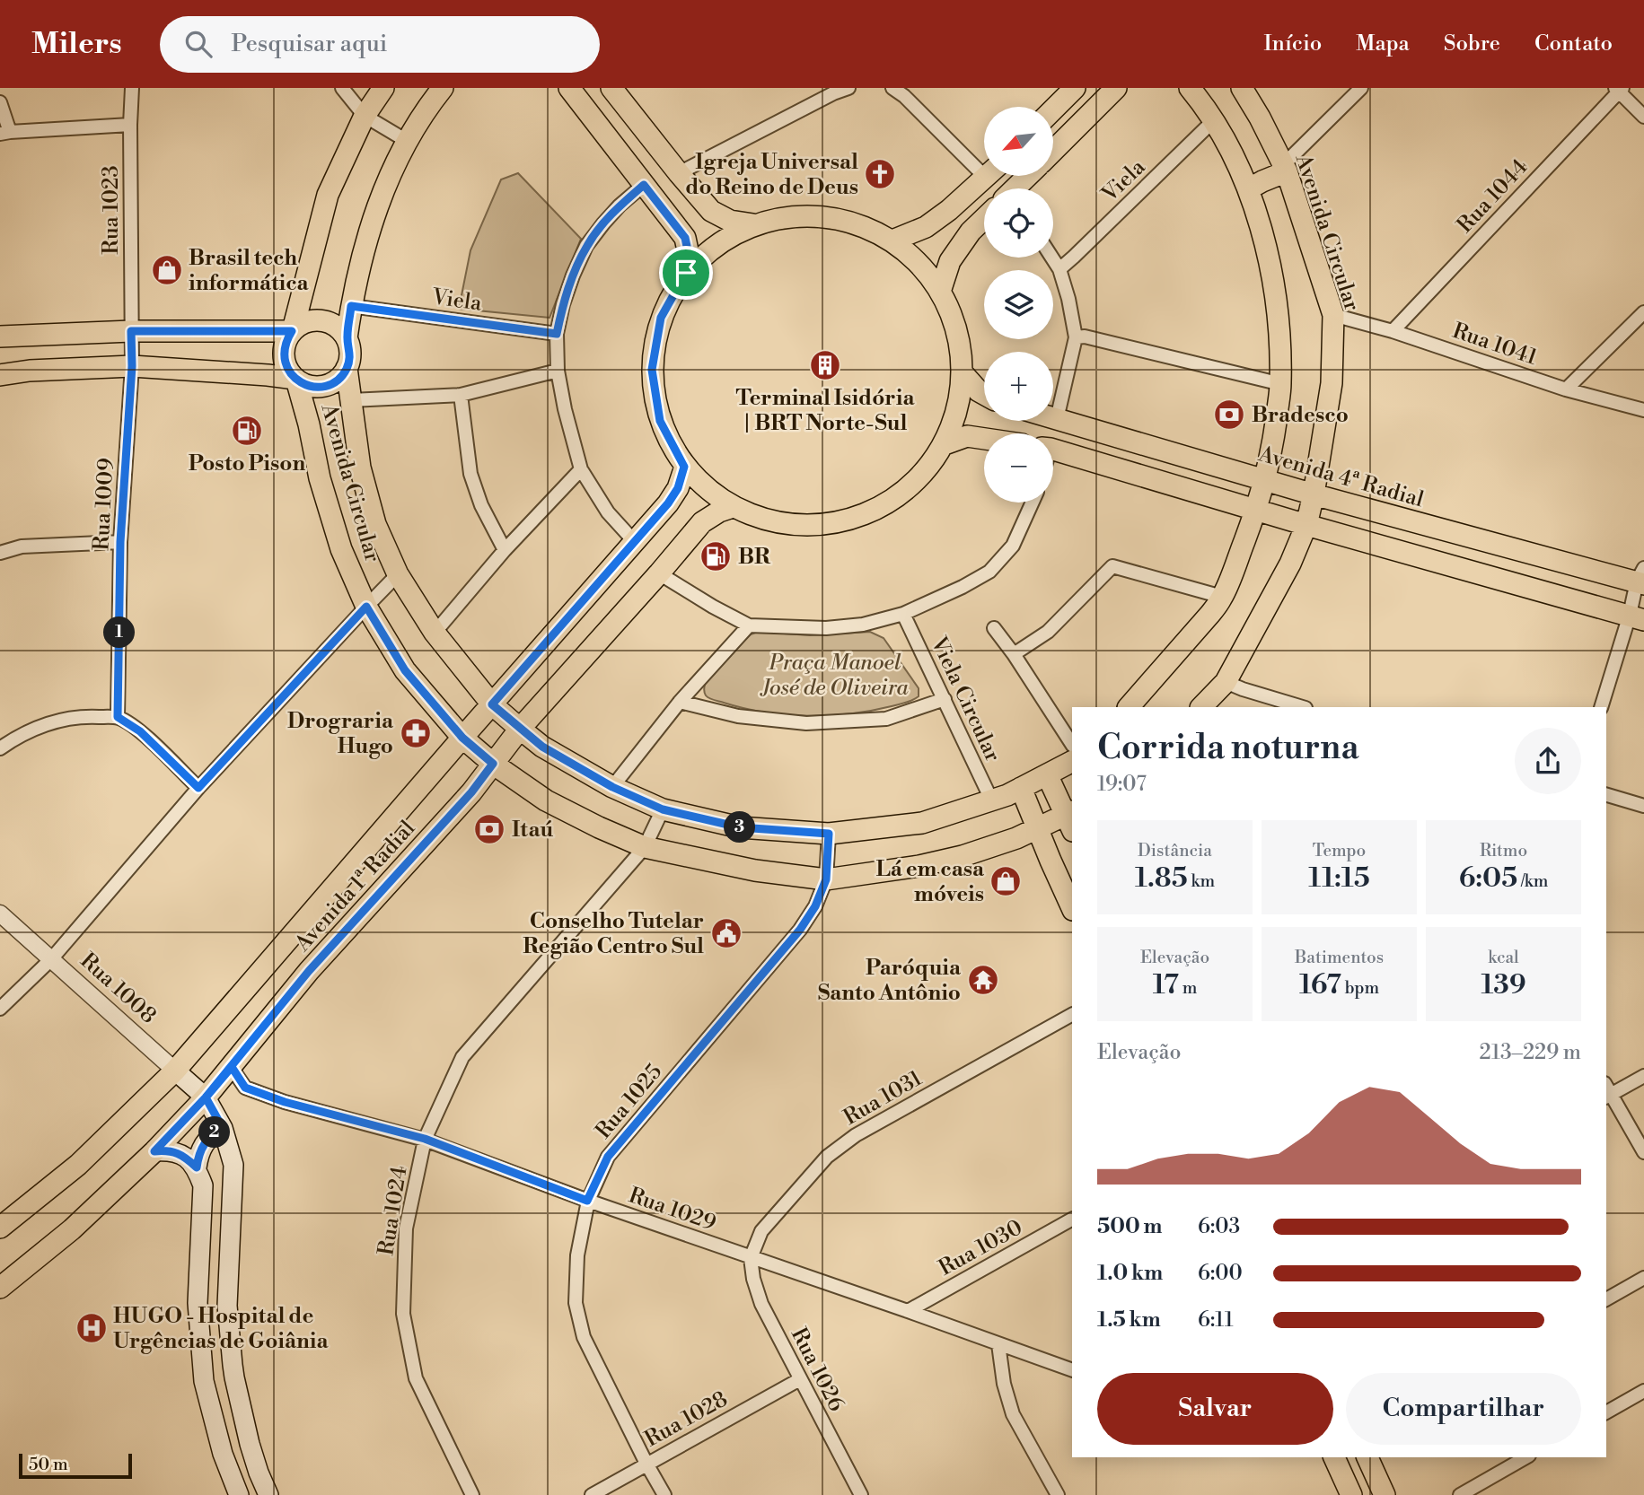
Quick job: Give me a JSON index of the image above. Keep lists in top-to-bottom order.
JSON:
{
  "streets": {
    "main road": [
      "Avenida Circular",
      "Avenida 4ª Radial",
      "Avenida 1ª Radial",
      "Rua 1008"
    ],
    "street": [
      "Viela",
      "Rua 1044",
      "Rua 1023",
      "Rua 1041",
      "Rua 1009",
      "Viela Circular",
      "Rua 1031",
      "Rua 1025",
      "Rua 1029",
      "Rua 1024",
      "Rua 1030",
      "Rua 1026",
      "Rua 1028"
    ]
  },
  "crossings": [
    ["Rua 1044", "Rua 1041"],
    ["Rua 1023", "Rua 1009"],
    ["Avenida Circular", "Rua 1041"],
    ["Avenida Circular", "Avenida 4ª Radial"],
    ["Avenida Circular", "Viela Circular"],
    ["Avenida Circular", "Avenida 1ª Radial"],
    ["Avenida Circular", "Rua 1025"],
    ["Avenida Circular", "Rua 1024"],
    ["Avenida 1ª Radial", "Rua 1008"],
    ["Avenida 1ª Radial", "Rua 1029"],
    ["Rua 1031", "Rua 1029"],
    ["Rua 1031", "Rua 1026"],
    ["Rua 1025", "Rua 1029"],
    ["Rua 1025", "Rua 1028"],
    ["Rua 1029", "Rua 1024"],
    ["Rua 1029", "Rua 1030"],
    ["Rua 1029", "Rua 1026"],
    ["Rua 1026", "Rua 1028"]
  ],
  "parks": ["Praça Manoel José de Oliveira"],
  "places": {
    "church": ["Igreja Universal do Reino de Deus"],
    "shop": ["Brasil tech informática", "Lá em casa móveis"],
    "building": ["Terminal Isidória | BRT Norte-Sul"],
    "bank": ["Bradesco", "Itaú"],
    "fuel station": ["Posto Pison", "BR"],
    "pharmacy": ["Drograria Hugo"],
    "public building": ["Conselho Tutelar Região Centro Sul"],
    "temple": ["Paróquia Santo Antônio"],
    "hospital": ["HUGO - Hospital de Urgências de Goiânia"]
  },
  "scale_bar": "50 m",
  "north": "bottom left",
  "page": {
    "header": "Milers",
    "search": "Pesquisar aqui",
    "nav": [
      "Início",
      "Mapa",
      "Sobre",
      "Contato"
    ],
    "map_buttons": ["+", "−"],
    "pins": ["1", "3", "2"],
    "heading": ["Corrida noturna", "19:07"],
    "stats": [
      ["Distância", "1.85 km"],
      ["Tempo", "11:15"],
      ["Ritmo", "6:05 /km"],
      ["Elevação", "17 m"],
      ["Batimentos", "167 bpm"],
      ["kcal", "139"]
    ],
    "chart": ["Elevação", "213–229 m"],
    "list": [
      {
        "name": "500 m",
        "note": "6:03"
      },
      {
        "name": "1.0 km",
        "note": "6:00"
      },
      {
        "name": "1.5 km",
        "note": "6:11"
      }
    ],
    "buttons": ["Salvar", "Compartilhar"],
    "scale": "50 m"
  }
}
